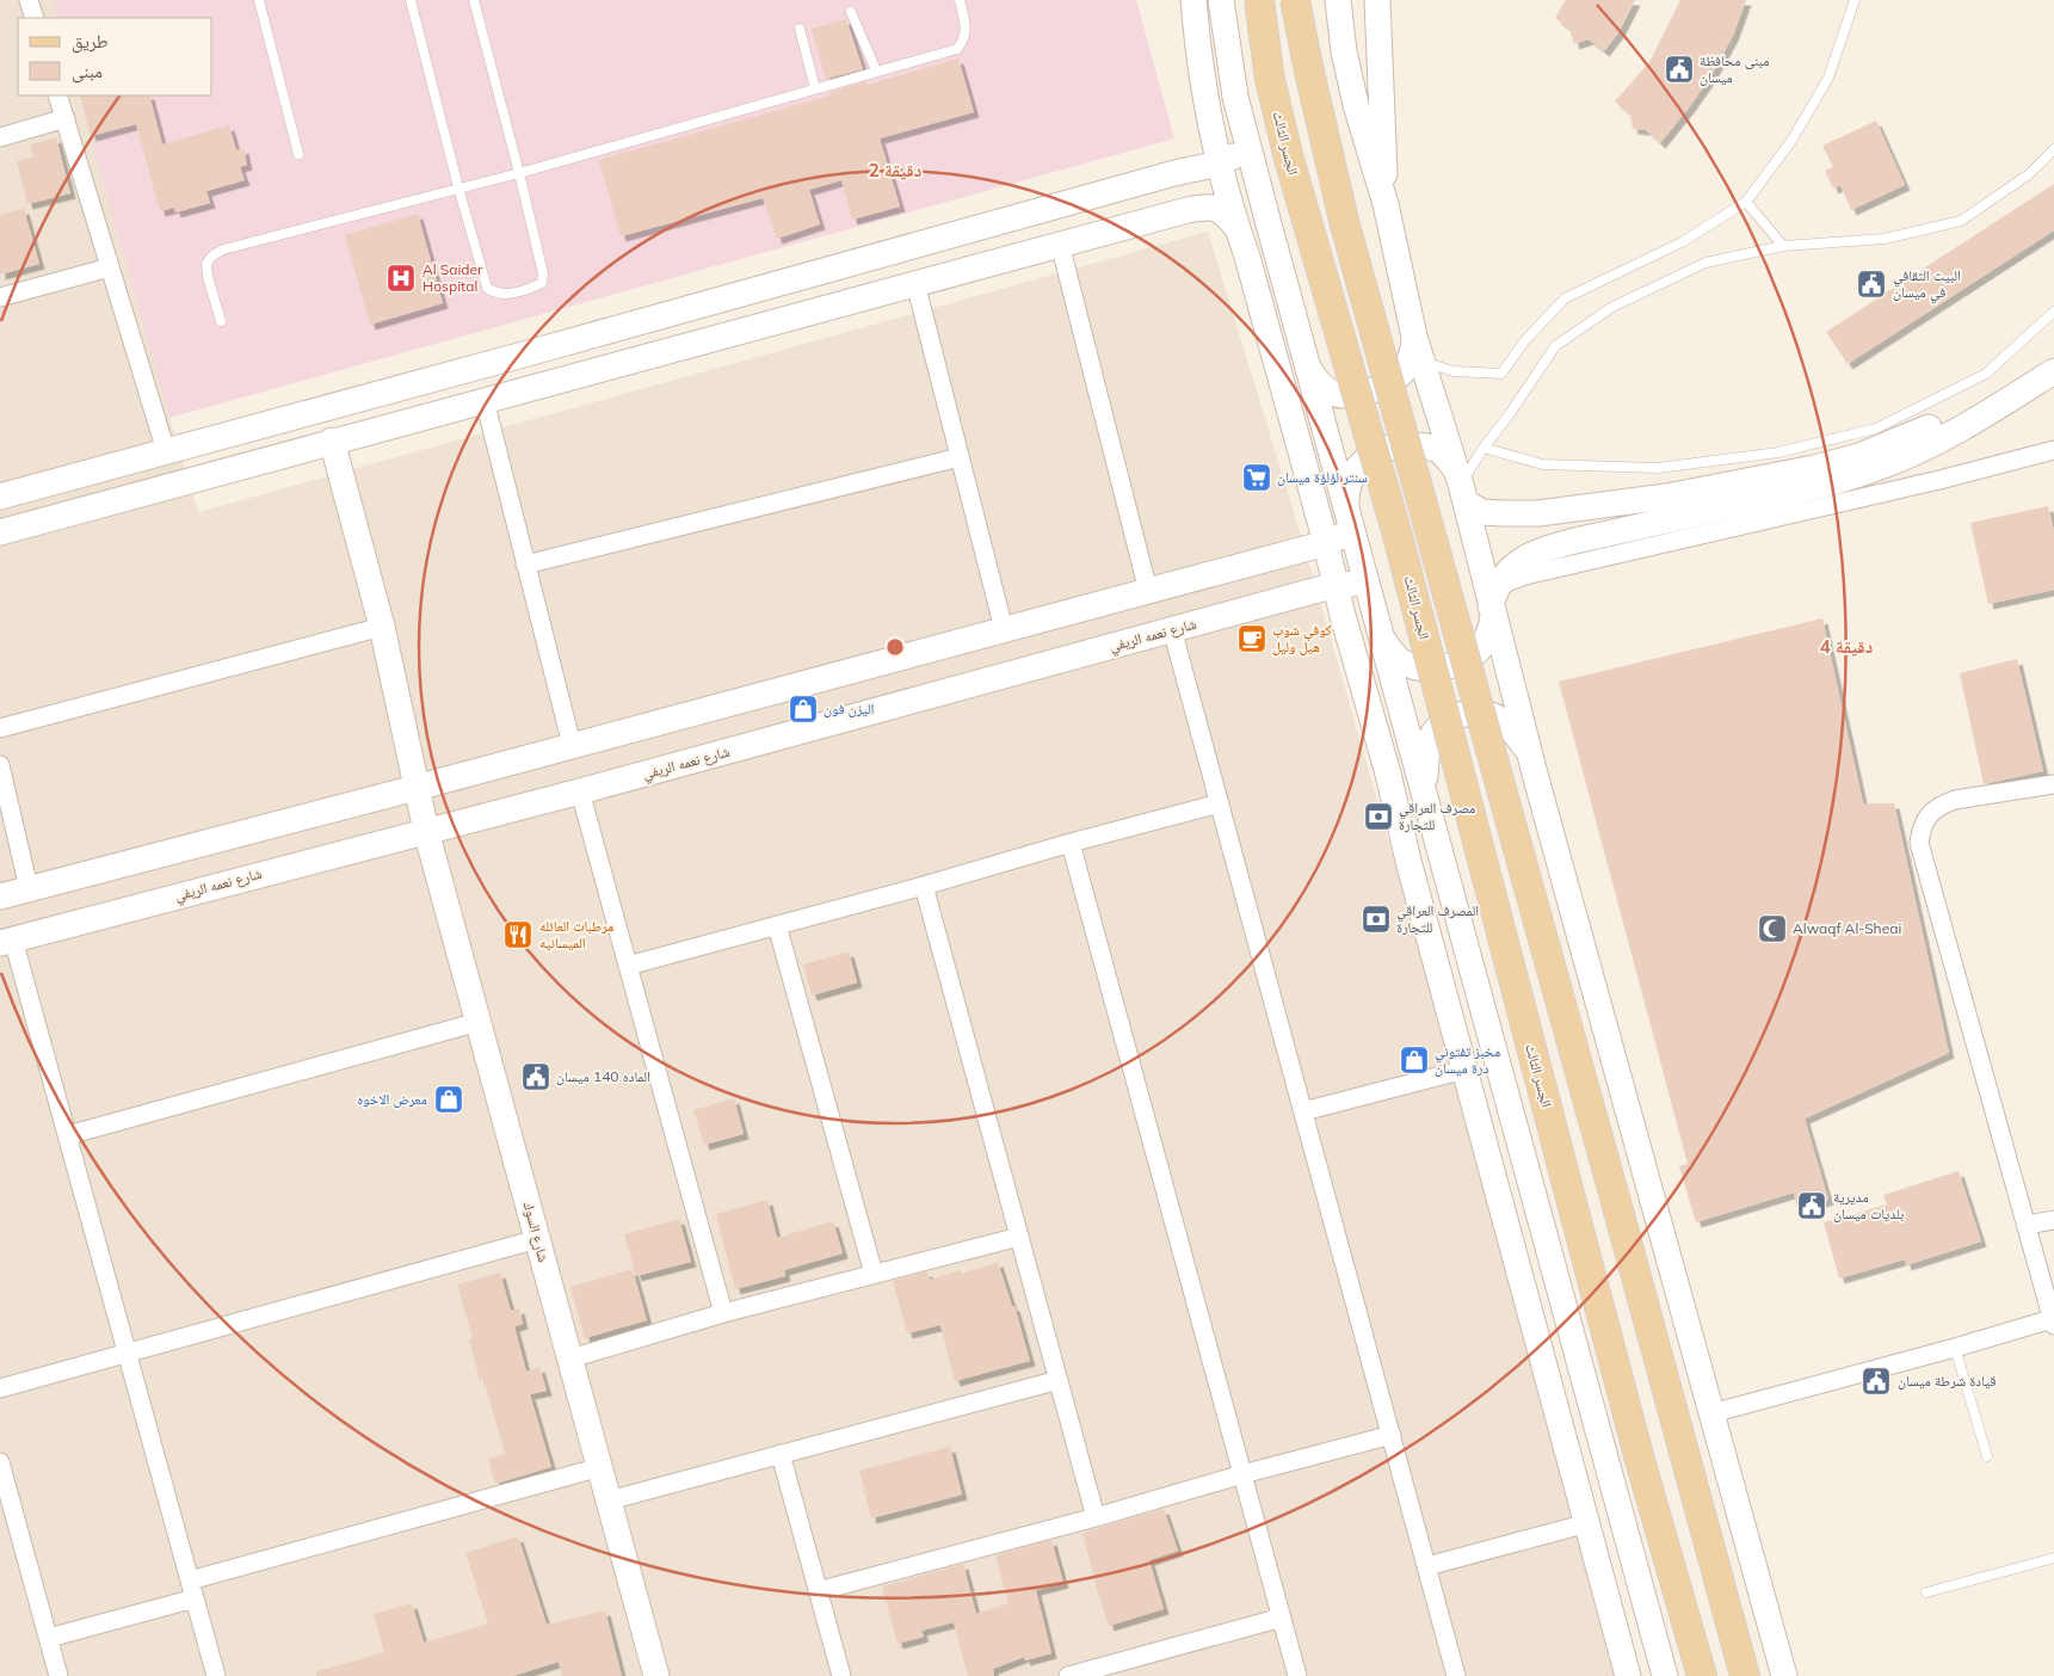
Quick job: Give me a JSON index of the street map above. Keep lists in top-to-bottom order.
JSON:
{
  "streets": {
    "main road": ["الجسر الثالث"],
    "street": ["شارع نعمه الريفي", "شارع السوك"]
  },
  "crossings": [
    ["شارع نعمه الريفي", "شارع السوك"]
  ],
  "places": {
    "public building": [
      "مبنى محافظة ميسان",
      "البيت الثقافي في ميسان",
      "الماده 140 ميسان",
      "مديرية بلديات ميسان",
      "قيادة شرطة ميسان"
    ],
    "hospital": ["ِAl Saider Hospital"],
    "supermarket": ["سنتر لؤلؤة ميسان"],
    "cafe": ["كوفي شوب هيل وليل"],
    "shop": ["اليزن فون", "مخبز تفتوني درة ميسان", "معرض الاخوه"],
    "bank": ["مصرف العراقي للتجارة", "المصرف العراقي للتجارة"],
    "mosque": ["Alwaqf Al-Sheai"],
    "restaurant": ["مرطبات العائله الميسانيه"]
  },
  "legend": ["طريق", "مبنى"],
  "rings": ["2 دقيقة", "4 دقيقة"]
}
